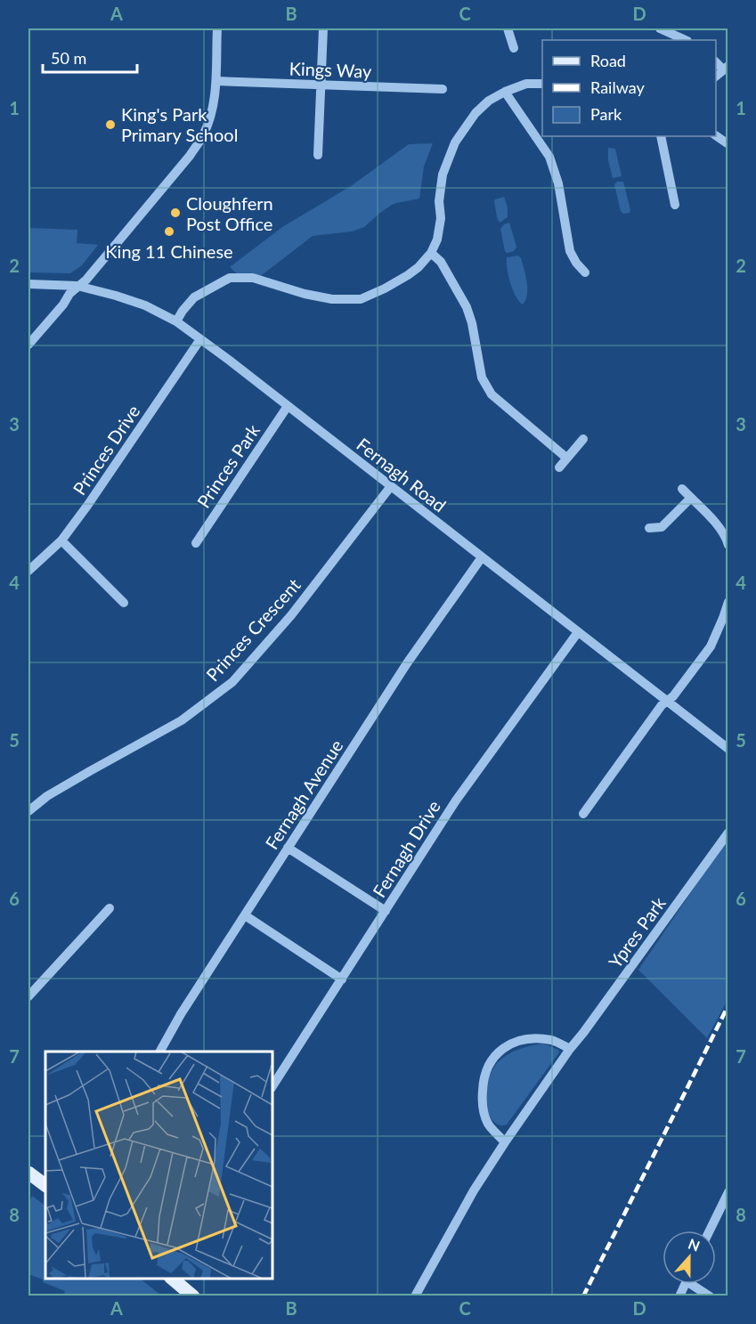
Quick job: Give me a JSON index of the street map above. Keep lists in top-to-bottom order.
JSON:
{
  "streets": {
    "street": [
      "Kings Way",
      "Princes Drive",
      "Princes Park",
      "Fernagh Road",
      "Princes Crescent",
      "Fernagh Avenue",
      "Fernagh Drive",
      "Ypres Park"
    ]
  },
  "crossings": [
    ["Princes Drive", "Fernagh Road"],
    ["Princes Park", "Fernagh Road"],
    ["Fernagh Road", "Princes Crescent"],
    ["Fernagh Road", "Fernagh Avenue"],
    ["Fernagh Road", "Fernagh Drive"]
  ],
  "places": ["King's Park Primary School", "Cloughfern Post Office", "King 11 Chinese"],
  "legend": ["Road", "Railway", "Park"],
  "scale_bar": "50 m",
  "north": "top",
  "grid": {
    "columns": [
      "A",
      "B",
      "C",
      "D"
    ],
    "rows": [
      "1",
      "2",
      "3",
      "4",
      "5",
      "6",
      "7",
      "8"
    ]
  }
}
